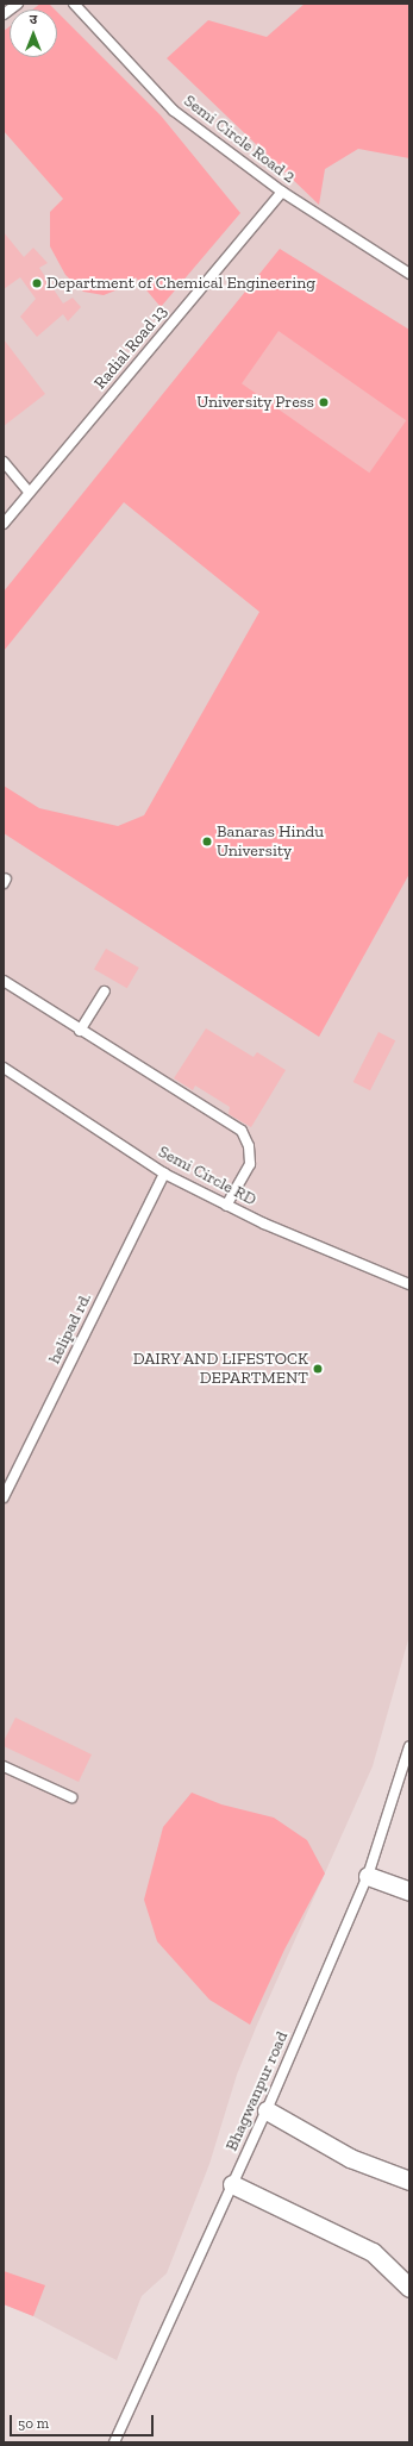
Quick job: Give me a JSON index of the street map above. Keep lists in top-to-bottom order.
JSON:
{
  "streets": {
    "lane": [
      "Semi Circle Road 2",
      "Radial Road 13",
      "Semi Circle RD",
      "helipad rd.",
      "Bhagwanpur road"
    ]
  },
  "crossings": [
    ["Semi Circle Road 2", "Radial Road 13"],
    ["Semi Circle RD", "helipad rd."]
  ],
  "places": [
    "Department of Chemical Engineering",
    "University Press",
    "Banaras Hindu University",
    "DAIRY AND LIFESTOCK DEPARTMENT"
  ],
  "scale_bar": "50 m",
  "north": "top"
}
